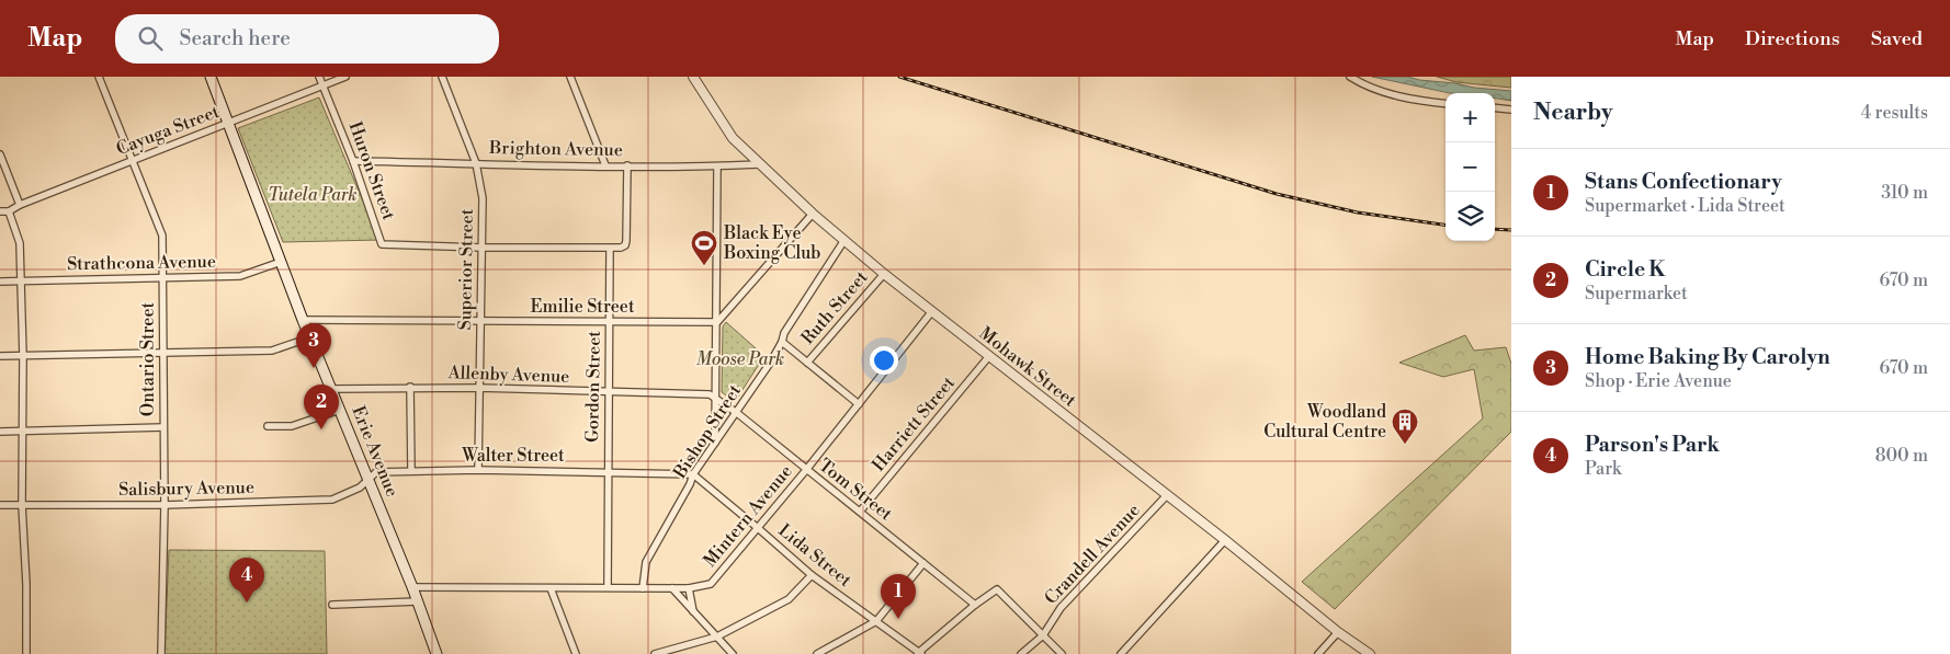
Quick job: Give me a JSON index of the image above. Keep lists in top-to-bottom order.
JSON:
{
  "streets": {
    "main road": ["Erie Avenue"],
    "street": [
      "Cayuga Street",
      "Brighton Avenue",
      "Huron Street",
      "Strathcona Avenue",
      "Superior Street",
      "Emilie Street",
      "Ruth Street",
      "Ontario Street",
      "Mohawk Street",
      "Allenby Avenue",
      "Gordon Street",
      "Harriett Street",
      "Bishop Street",
      "Walter Street",
      "Salisbury Avenue",
      "Tom Street",
      "Mintern Avenue",
      "Crandell Avenue",
      "Lida Street"
    ]
  },
  "crossings": [
    ["Cayuga Street", "Huron Street"],
    ["Cayuga Street", "Ontario Street"],
    ["Cayuga Street", "Erie Avenue"],
    ["Brighton Avenue", "Huron Street"],
    ["Brighton Avenue", "Superior Street"],
    ["Brighton Avenue", "Mohawk Street"],
    ["Huron Street", "Superior Street"],
    ["Strathcona Avenue", "Ontario Street"],
    ["Strathcona Avenue", "Erie Avenue"],
    ["Superior Street", "Emilie Street"],
    ["Superior Street", "Allenby Avenue"],
    ["Superior Street", "Walter Street"],
    ["Emilie Street", "Gordon Street"],
    ["Emilie Street", "Erie Avenue"],
    ["Ruth Street", "Mohawk Street"],
    ["Ontario Street", "Salisbury Avenue"],
    ["Mohawk Street", "Harriett Street"],
    ["Mohawk Street", "Bishop Street"],
    ["Mohawk Street", "Mintern Avenue"],
    ["Mohawk Street", "Crandell Avenue"],
    ["Allenby Avenue", "Gordon Street"],
    ["Allenby Avenue", "Erie Avenue"],
    ["Allenby Avenue", "Tom Street"],
    ["Gordon Street", "Walter Street"],
    ["Gordon Street", "Mintern Avenue"],
    ["Harriett Street", "Tom Street"],
    ["Bishop Street", "Walter Street"],
    ["Bishop Street", "Tom Street"],
    ["Bishop Street", "Mintern Avenue"],
    ["Bishop Street", "Lida Street"],
    ["Erie Avenue", "Walter Street"],
    ["Erie Avenue", "Salisbury Avenue"],
    ["Erie Avenue", "Mintern Avenue"],
    ["Walter Street", "Salisbury Avenue"],
    ["Walter Street", "Lida Street"],
    ["Tom Street", "Mintern Avenue"],
    ["Mintern Avenue", "Lida Street"]
  ],
  "parks": ["Tutela Park", "Moose Park"],
  "places": {
    "sports": ["Black Eye Boxing Club"],
    "building": ["Woodland Cultural Centre"]
  },
  "page": {
    "header": "Map",
    "search": "Search here",
    "nav": ["Map", "Directions", "Saved"],
    "heading": ["Nearby", "4 results"],
    "map_buttons": ["+", "−"],
    "list": [
      {
        "mark": "1",
        "name": "Stans Confectionary",
        "note": "Supermarket · Lida Street",
        "value": "310 m"
      },
      {
        "mark": "2",
        "name": "Circle K",
        "note": "Supermarket",
        "value": "670 m"
      },
      {
        "mark": "3",
        "name": "Home Baking By Carolyn",
        "note": "Shop · Erie Avenue",
        "value": "670 m"
      },
      {
        "mark": "4",
        "name": "Parson's Park",
        "note": "Park",
        "value": "800 m"
      }
    ],
    "pins": [
      "3",
      "2",
      "4",
      "1"
    ]
  }
}
